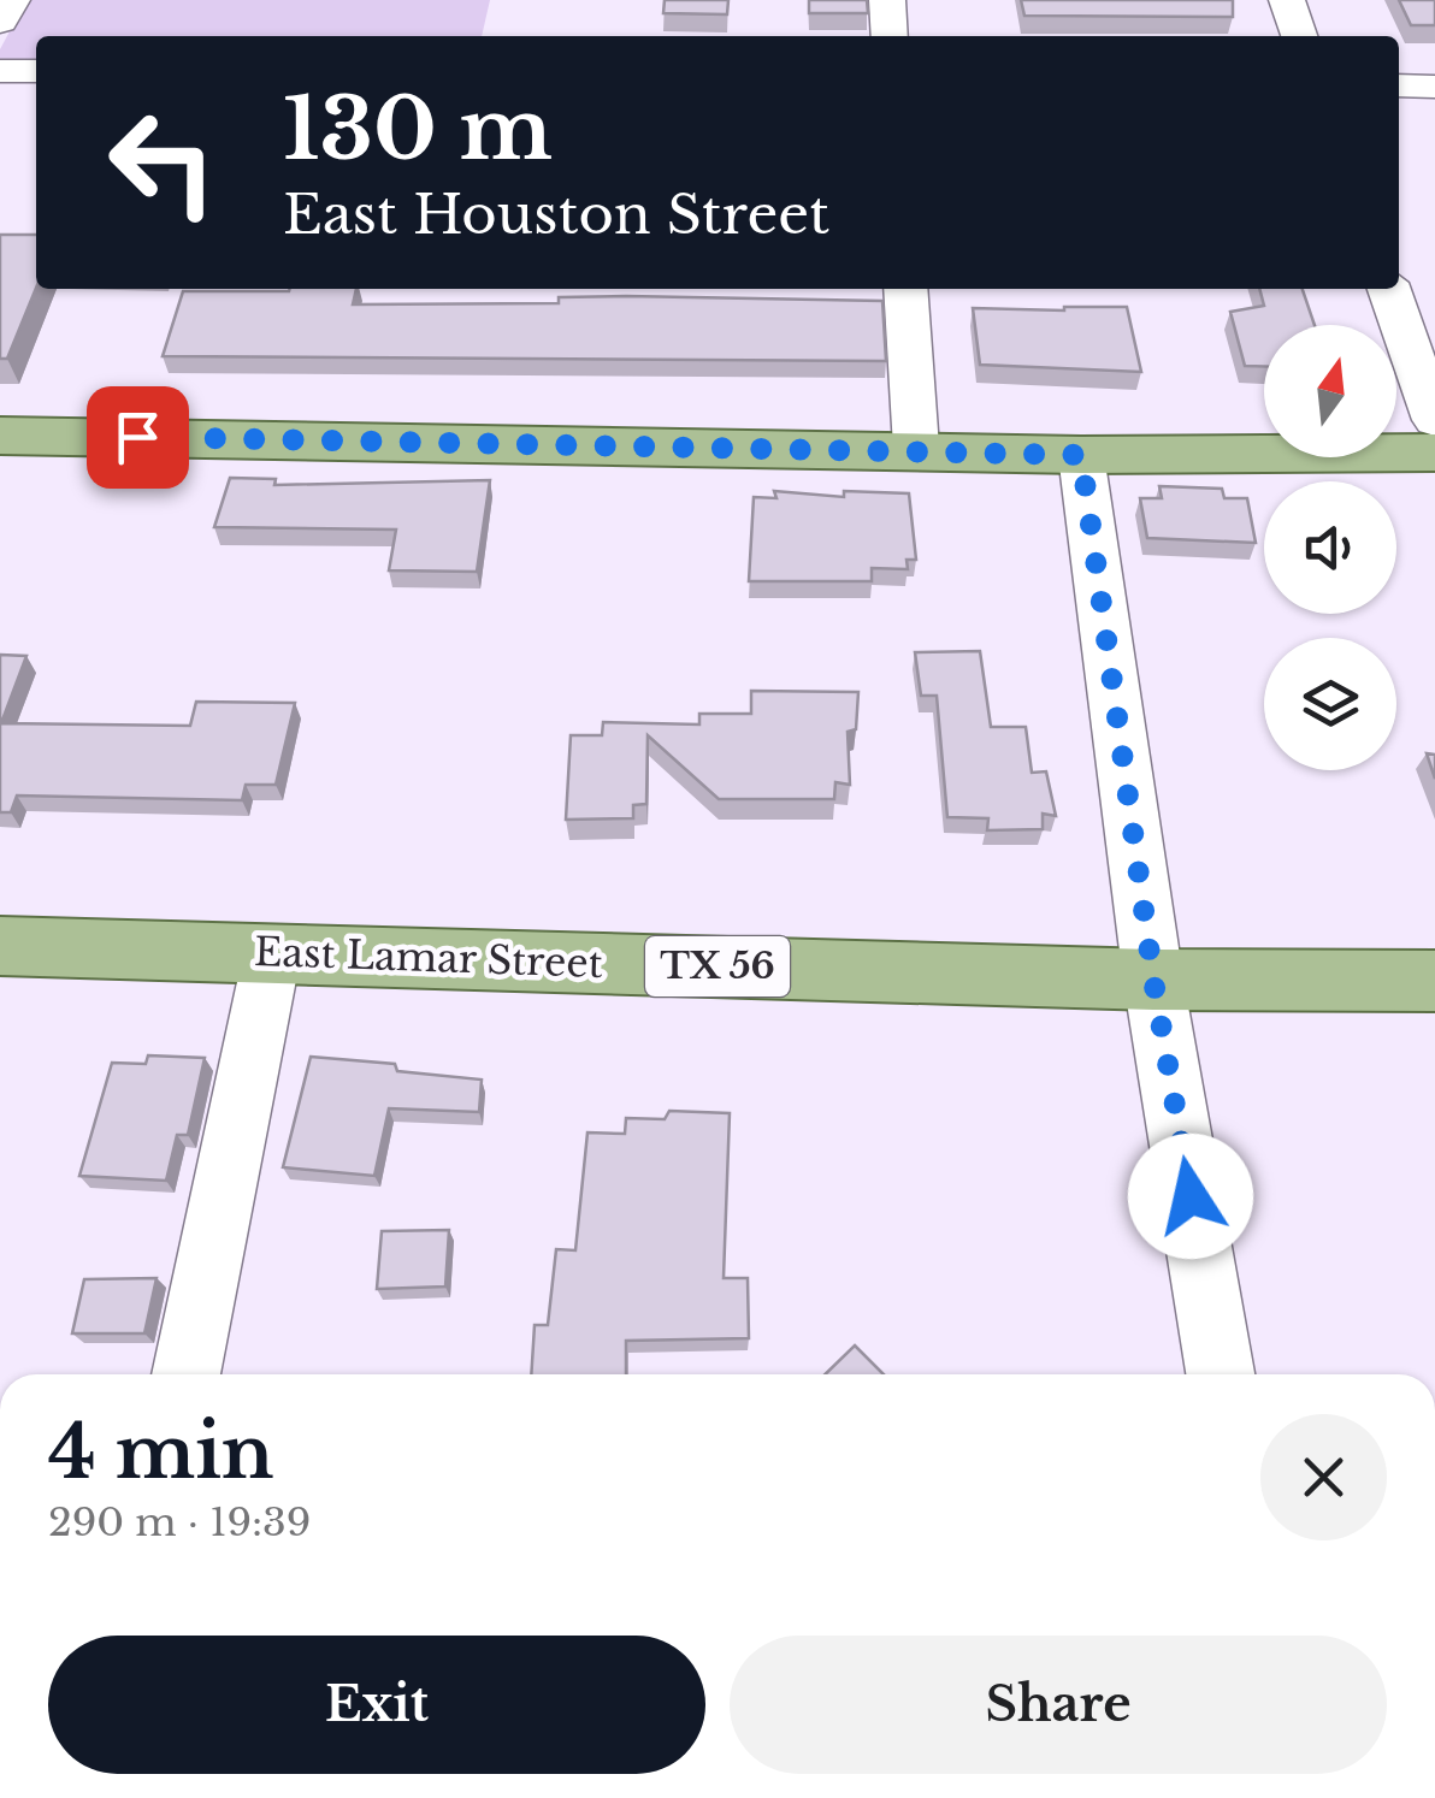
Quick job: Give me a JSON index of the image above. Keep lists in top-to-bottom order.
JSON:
{
  "streets": {
    "main road": ["East Lamar Street", "TX 56"]
  },
  "north": "top",
  "page": {
    "turn": ["130 m", "East Houston Street"],
    "heading": ["4 min", "290 m · 19:39"],
    "buttons": ["Exit", "Share"]
  }
}
